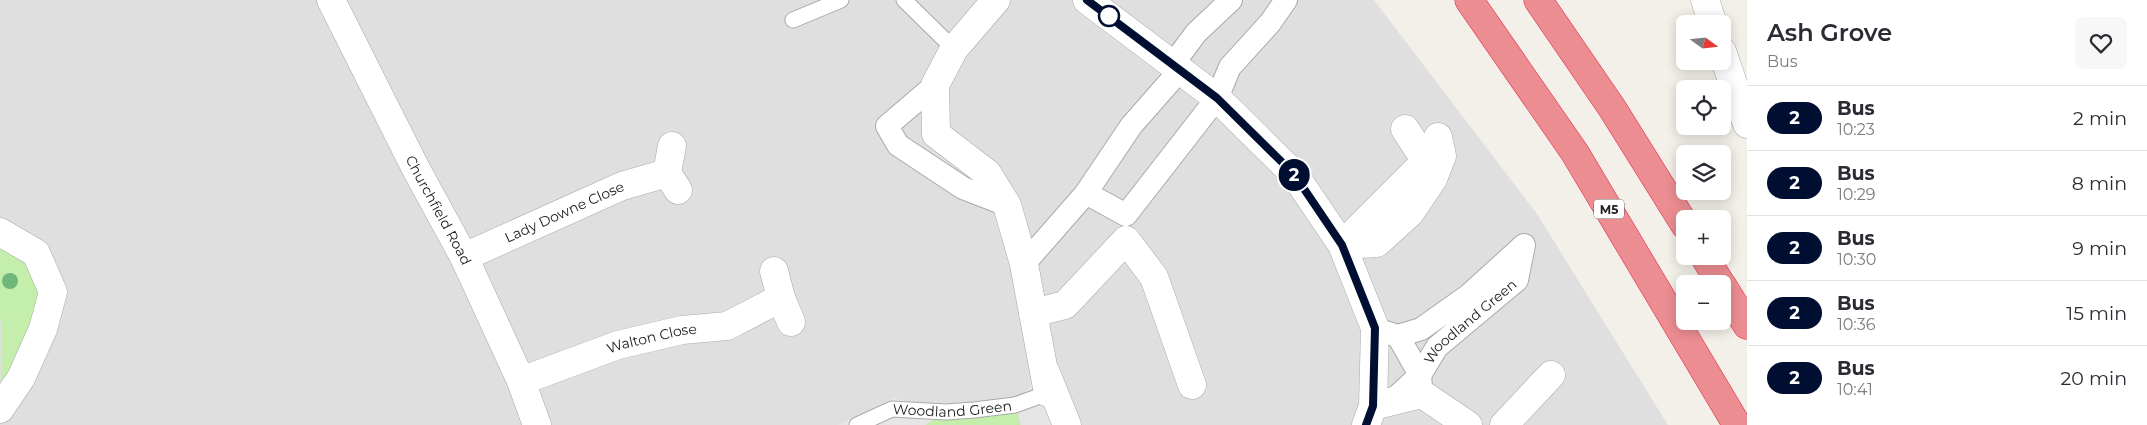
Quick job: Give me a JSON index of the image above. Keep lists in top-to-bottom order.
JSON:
{
  "streets": {
    "highway": ["M5"],
    "street": [
      "Churchfield Road",
      "Lady Downe Close",
      "Woodland Green",
      "Walton Close"
    ]
  },
  "crossings": [
    ["Churchfield Road", "Lady Downe Close"],
    ["Churchfield Road", "Walton Close"]
  ],
  "lines": ["bus line 2"],
  "north": "right",
  "page": {
    "on_map": "2",
    "heading": ["Ash Grove", "Bus"],
    "map_buttons": ["+", "−"],
    "list": [
      {
        "mark": "2",
        "name": "Bus",
        "note": "10:23",
        "value": "2 min"
      },
      {
        "mark": "2",
        "name": "Bus",
        "note": "10:29",
        "value": "8 min"
      },
      {
        "mark": "2",
        "name": "Bus",
        "note": "10:30",
        "value": "9 min"
      },
      {
        "mark": "2",
        "name": "Bus",
        "note": "10:36",
        "value": "15 min"
      },
      {
        "mark": "2",
        "name": "Bus",
        "note": "10:41",
        "value": "20 min"
      }
    ]
  }
}
